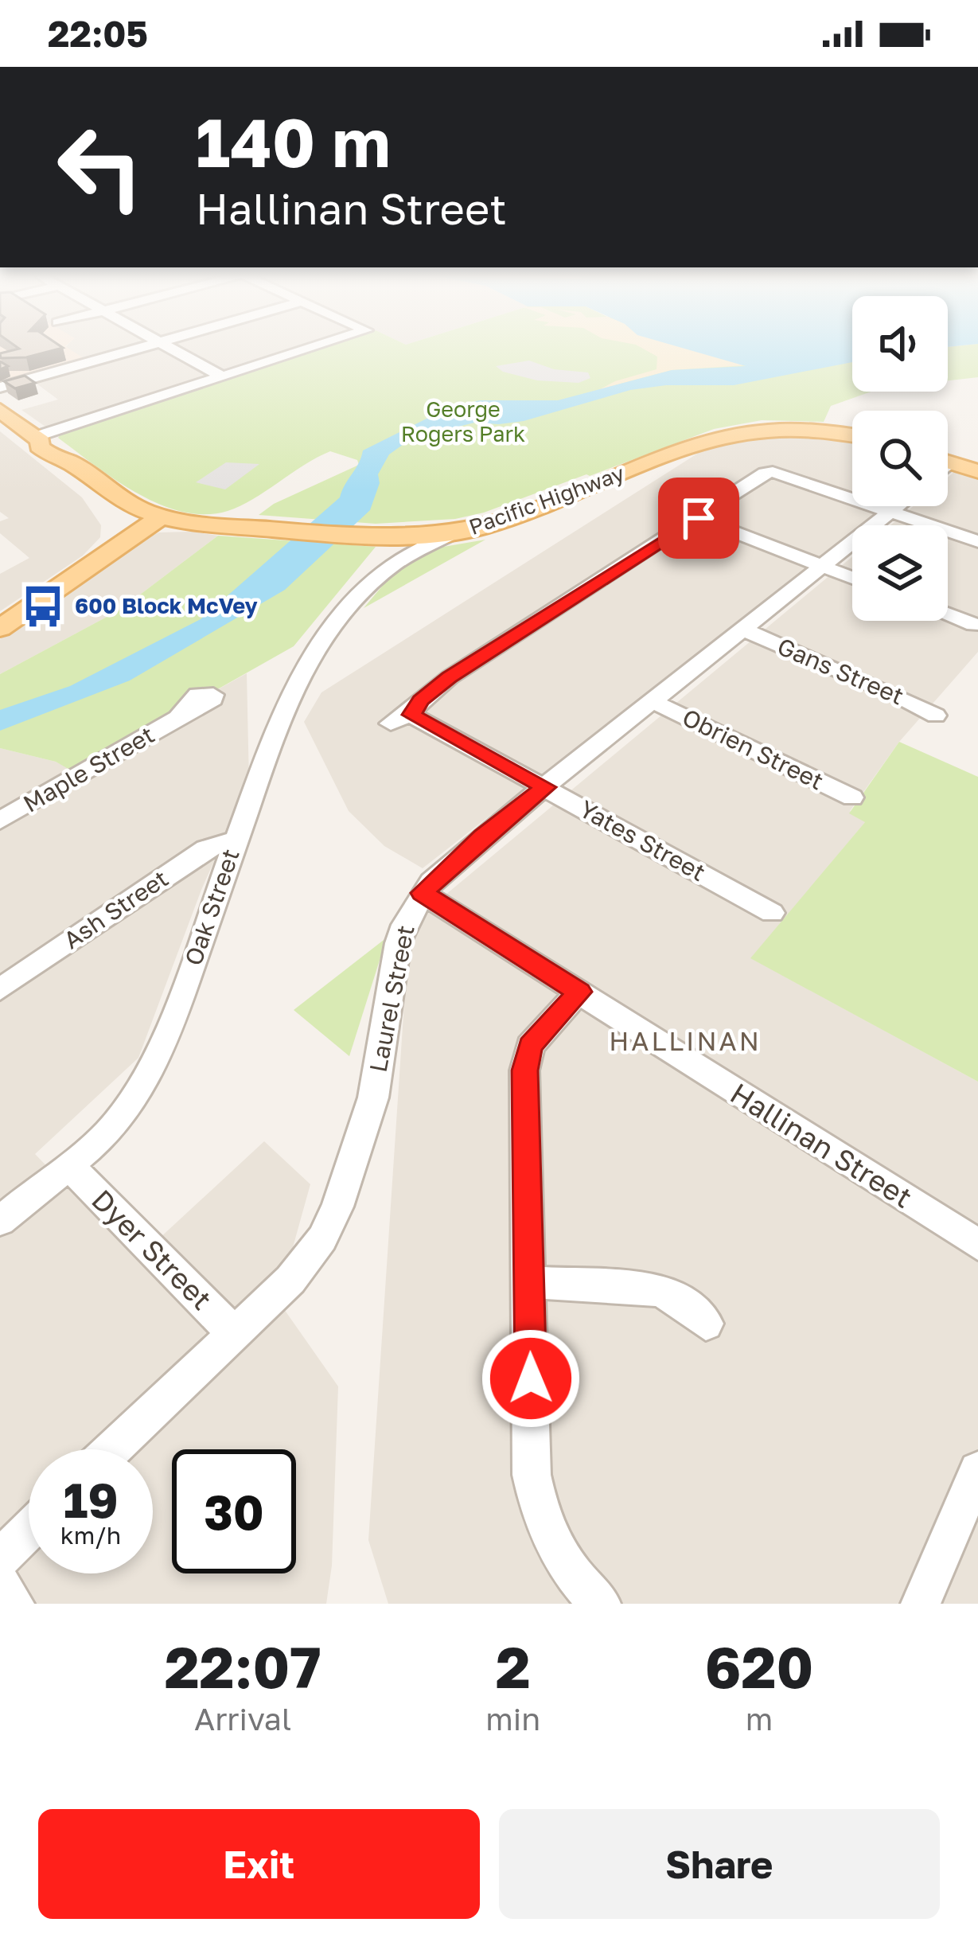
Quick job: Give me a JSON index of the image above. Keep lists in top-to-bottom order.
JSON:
{
  "streets": {
    "main road": ["Pacific Highway"],
    "street": [
      "Gans Street",
      "Obrien Street",
      "Maple Street",
      "Yates Street",
      "Oak Street",
      "Ash Street",
      "Laurel Street",
      "Hallinan Street",
      "Dyer Street"
    ]
  },
  "crossings": [
    ["Pacific Highway", "Oak Street"],
    ["Gans Street", "Laurel Street"],
    ["Obrien Street", "Laurel Street"],
    ["Yates Street", "Laurel Street"],
    ["Oak Street", "Ash Street"],
    ["Oak Street", "Dyer Street"],
    ["Laurel Street", "Hallinan Street"],
    ["Laurel Street", "Dyer Street"]
  ],
  "districts": ["HALLINAN"],
  "parks": ["George Rogers Park"],
  "places": {
    "bus stop": ["600 Block McVey"]
  },
  "page": {
    "status": "22:05",
    "turn": ["140 m", "Hallinan Street"],
    "speed": "19 km/h",
    "limit": "30",
    "eta": [
      "22:07",
      "Arrival",
      "2",
      "min",
      "620",
      "m"
    ],
    "buttons": ["Exit", "Share"]
  }
}
